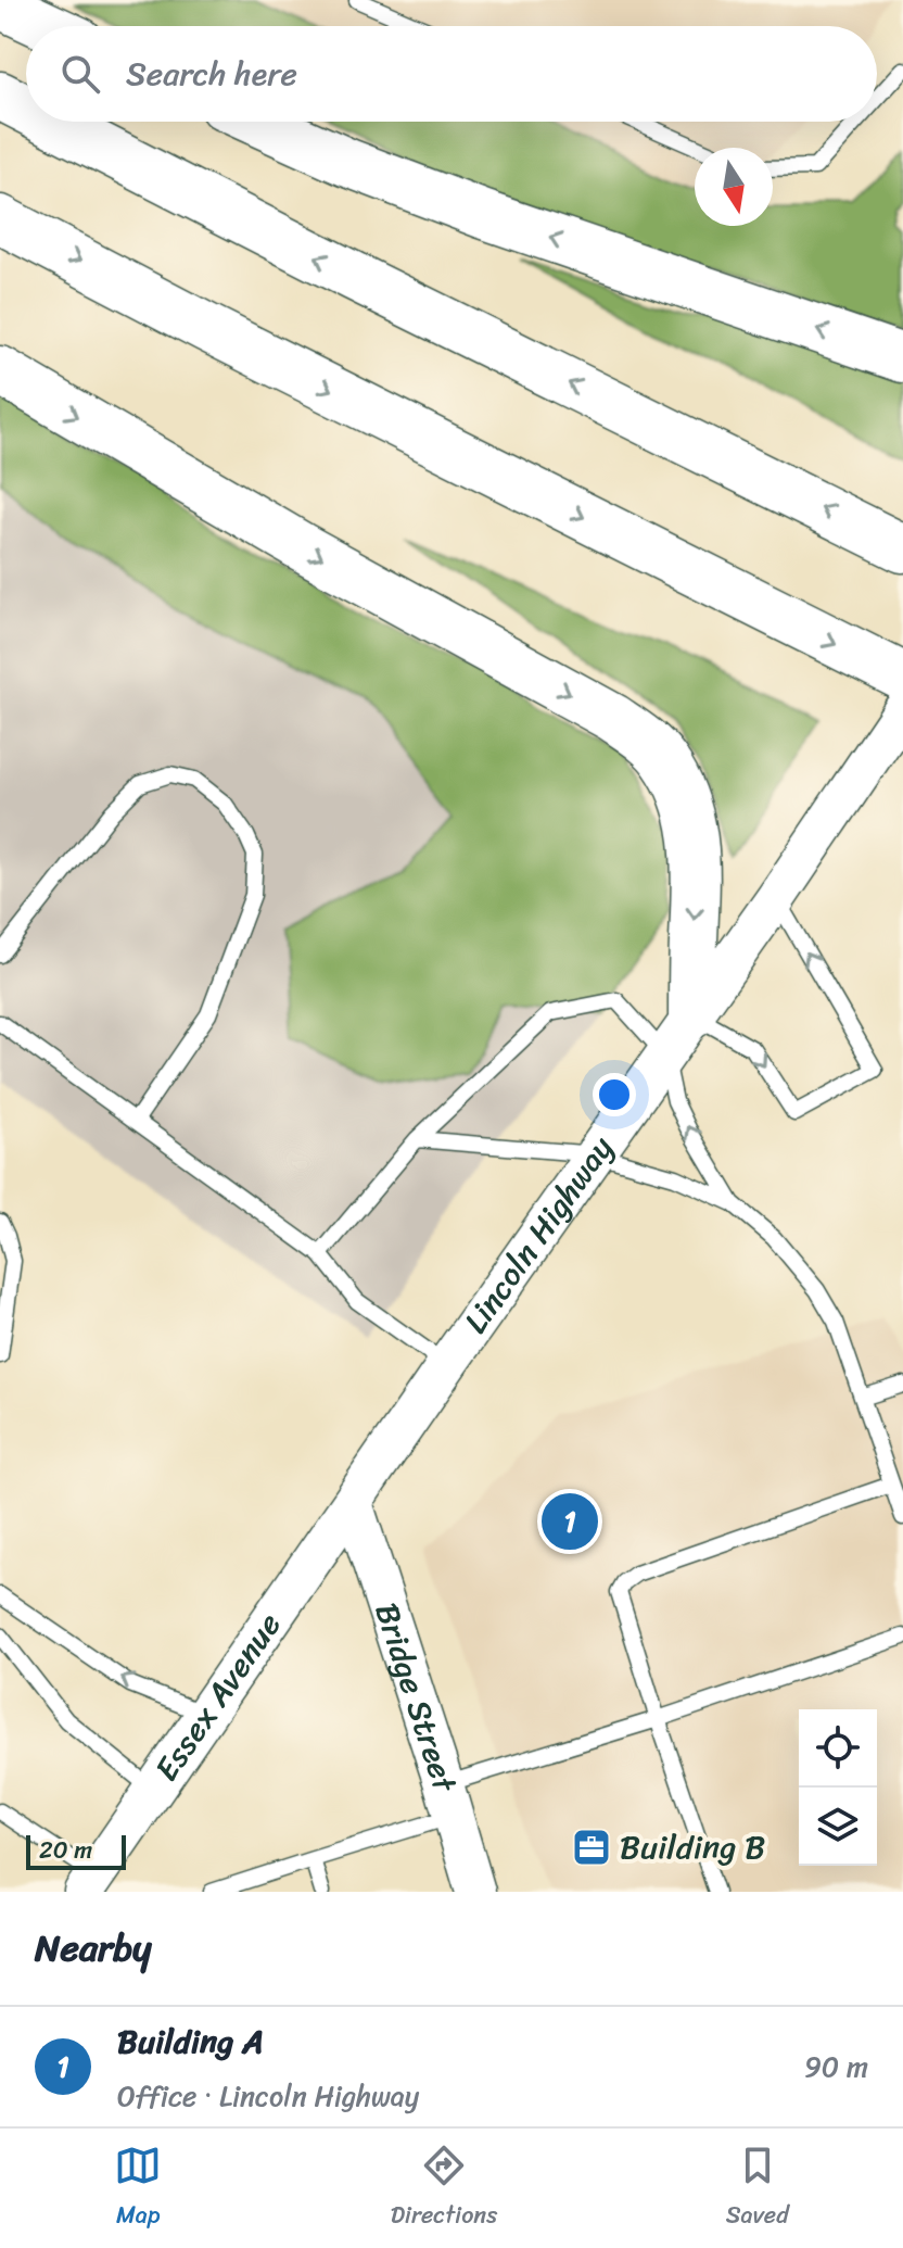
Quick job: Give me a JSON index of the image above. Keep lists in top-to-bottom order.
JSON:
{
  "streets": {
    "street": ["Lincoln Highway", "Essex Avenue", "Bridge Street"]
  },
  "crossings": [
    ["Lincoln Highway", "Essex Avenue"],
    ["Lincoln Highway", "Bridge Street"],
    ["Essex Avenue", "Bridge Street"]
  ],
  "places": {
    "office": ["Building B"]
  },
  "scale_bar": "20 m",
  "north": "bottom",
  "page": {
    "search": "Search here",
    "pins": "1",
    "scale": "20 m",
    "heading": "Nearby",
    "list": [
      {
        "mark": "1",
        "name": "Building A",
        "note": "Office · Lincoln Highway",
        "value": "90 m"
      }
    ],
    "nav": ["Map", "Directions", "Saved"]
  }
}
